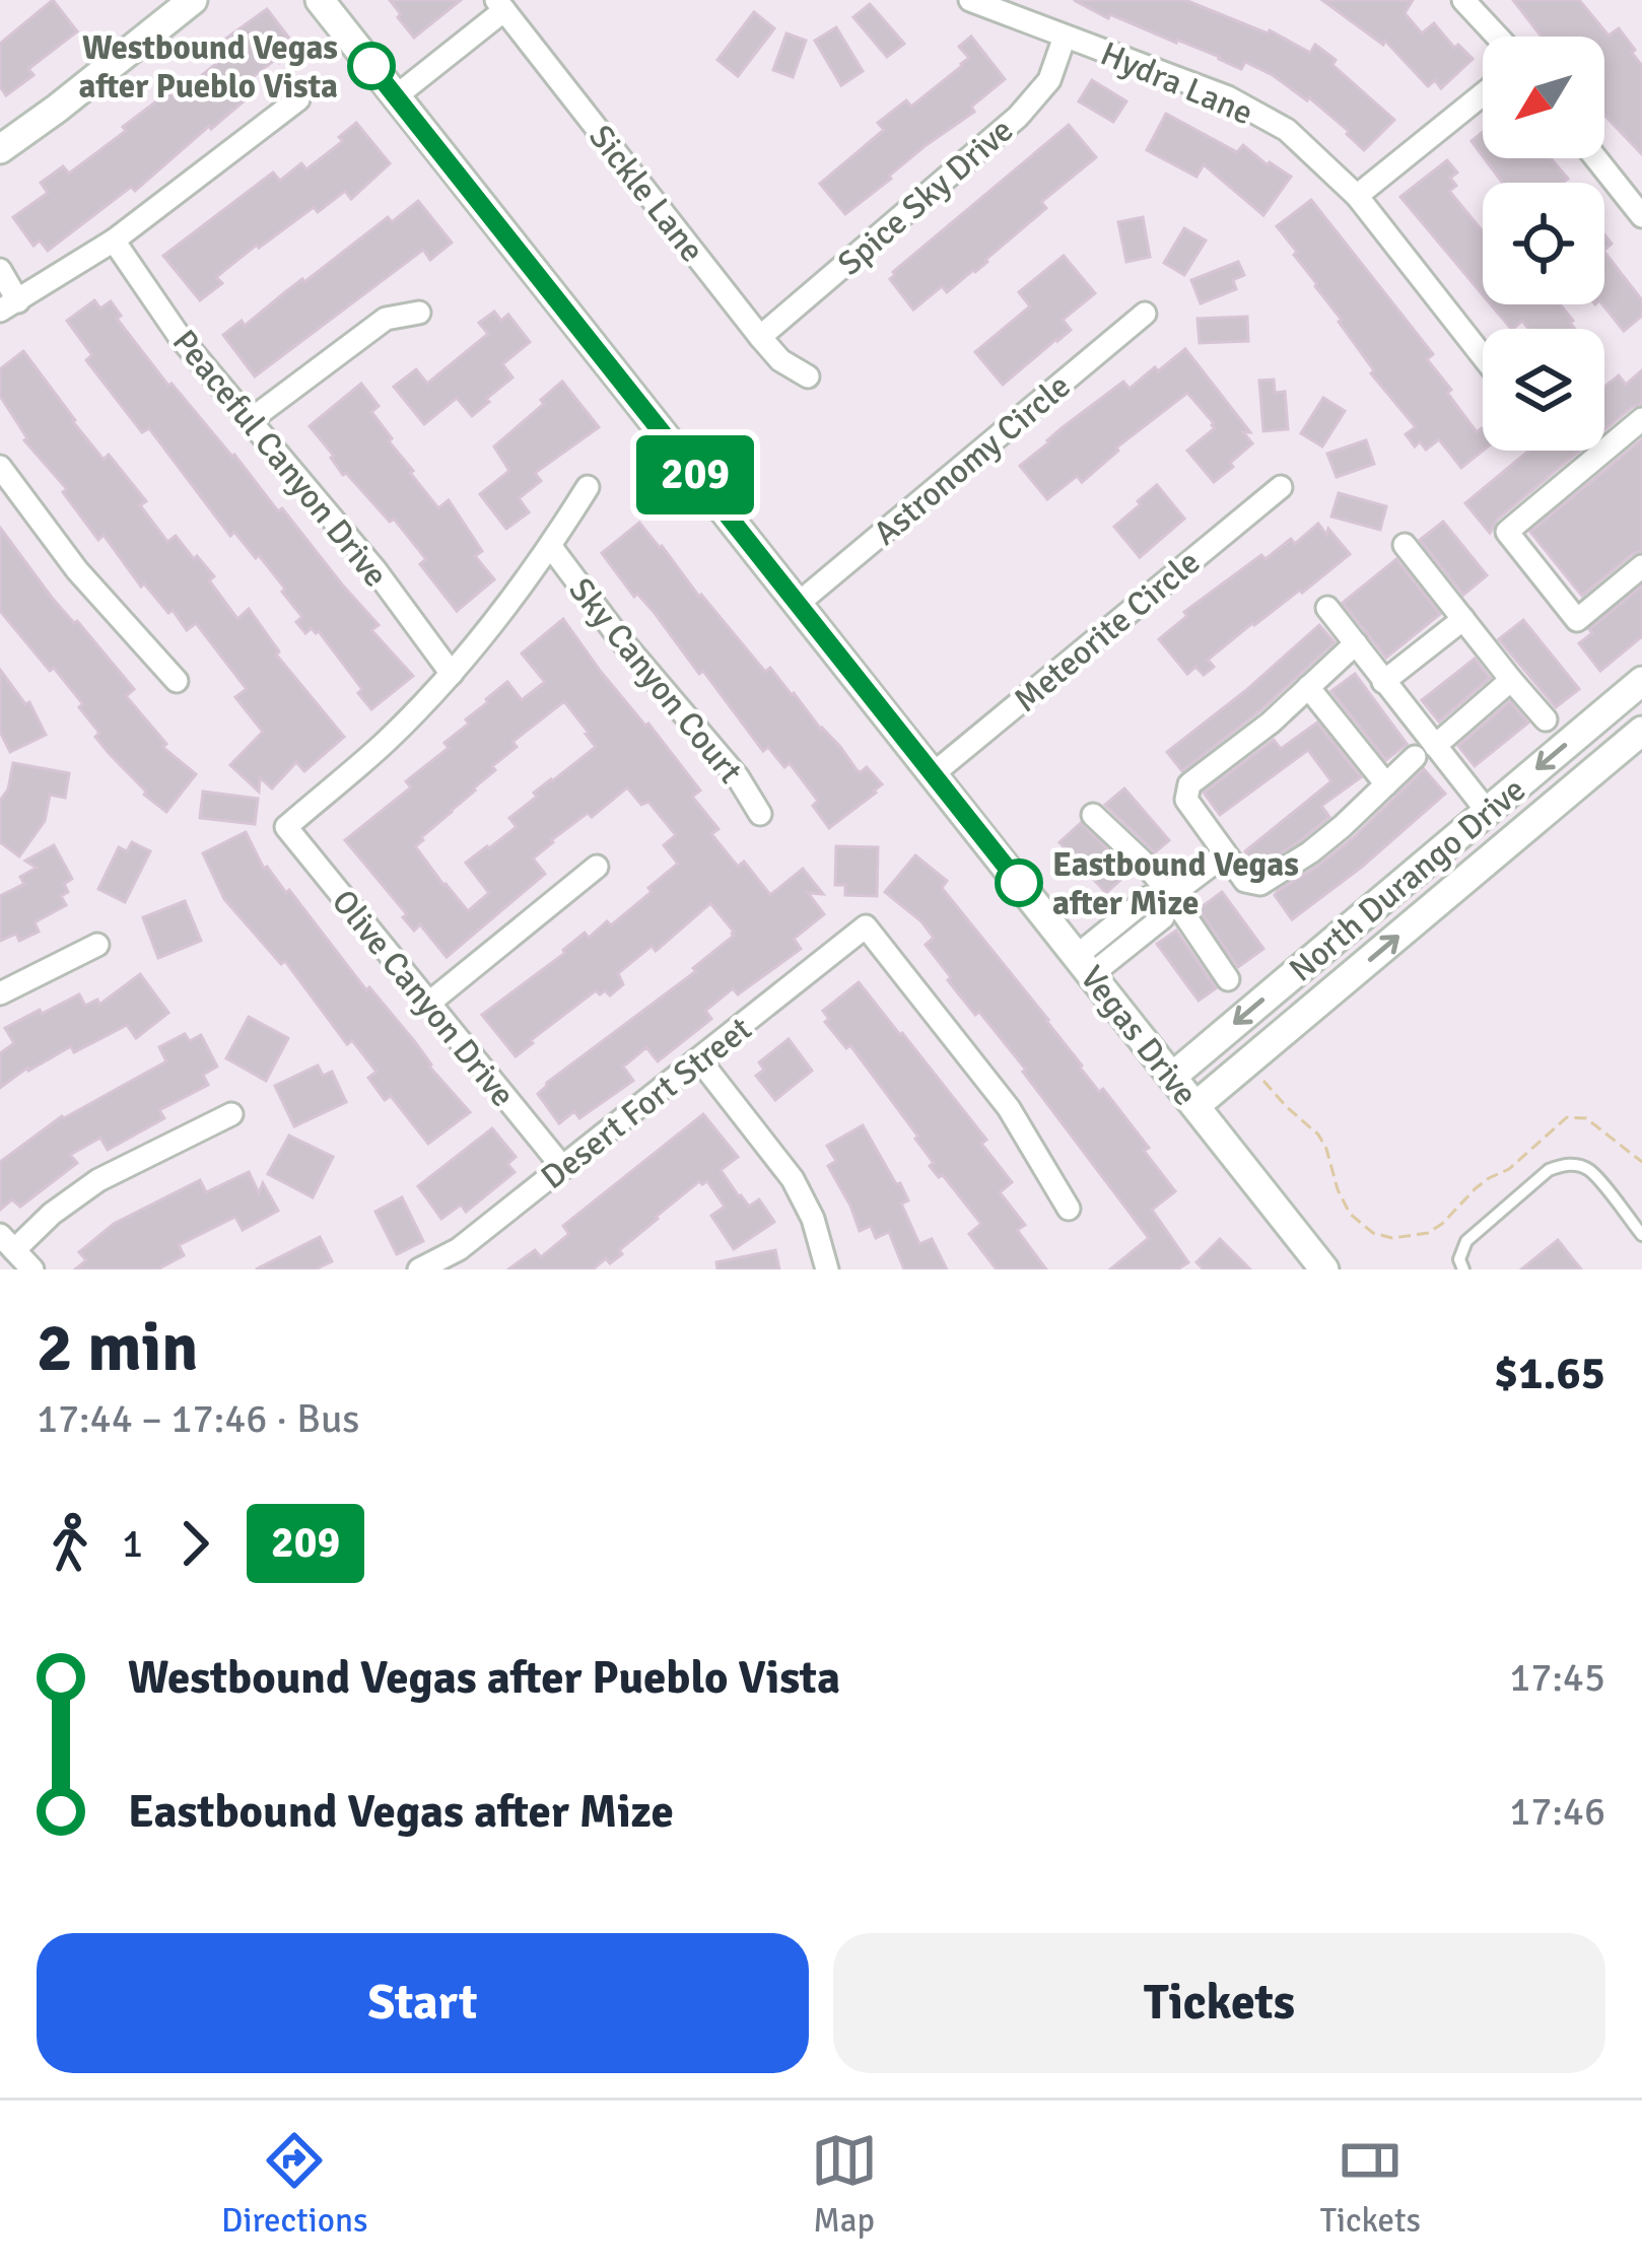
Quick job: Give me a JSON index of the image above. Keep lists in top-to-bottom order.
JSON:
{
  "streets": {
    "main road": ["North Durango Drive", "Vegas Drive"],
    "street": [
      "Hydra Lane",
      "Sickle Lane",
      "Spice Sky Drive",
      "Peaceful Canyon Drive",
      "Astronomy Circle",
      "Meteorite Circle",
      "Sky Canyon Court",
      "Olive Canyon Drive",
      "Desert Fort Street"
    ]
  },
  "crossings": [
    ["Hydra Lane", "Spice Sky Drive"],
    ["Sickle Lane", "Spice Sky Drive"],
    ["Peaceful Canyon Drive", "Olive Canyon Drive"],
    ["Astronomy Circle", "Vegas Drive"],
    ["Meteorite Circle", "Vegas Drive"],
    ["North Durango Drive", "Vegas Drive"],
    ["Olive Canyon Drive", "Desert Fort Street"]
  ],
  "places": ["Westbound Vegas after Pueblo Vista", "Eastbound Vegas after Mize"],
  "lines": ["bus line 209"],
  "north": "bottom left",
  "page": {
    "on_map": "209",
    "heading": ["2 min", "17:44 – 17:46 · Bus", "$1.65"],
    "legs": ["1", "209"],
    "list": [
      {
        "name": "Westbound Vegas after Pueblo Vista",
        "value": "17:45"
      },
      {
        "name": "Eastbound Vegas after Mize",
        "value": "17:46"
      }
    ],
    "buttons": ["Start", "Tickets"],
    "tabs": ["Directions", "Map", "Tickets"]
  }
}
